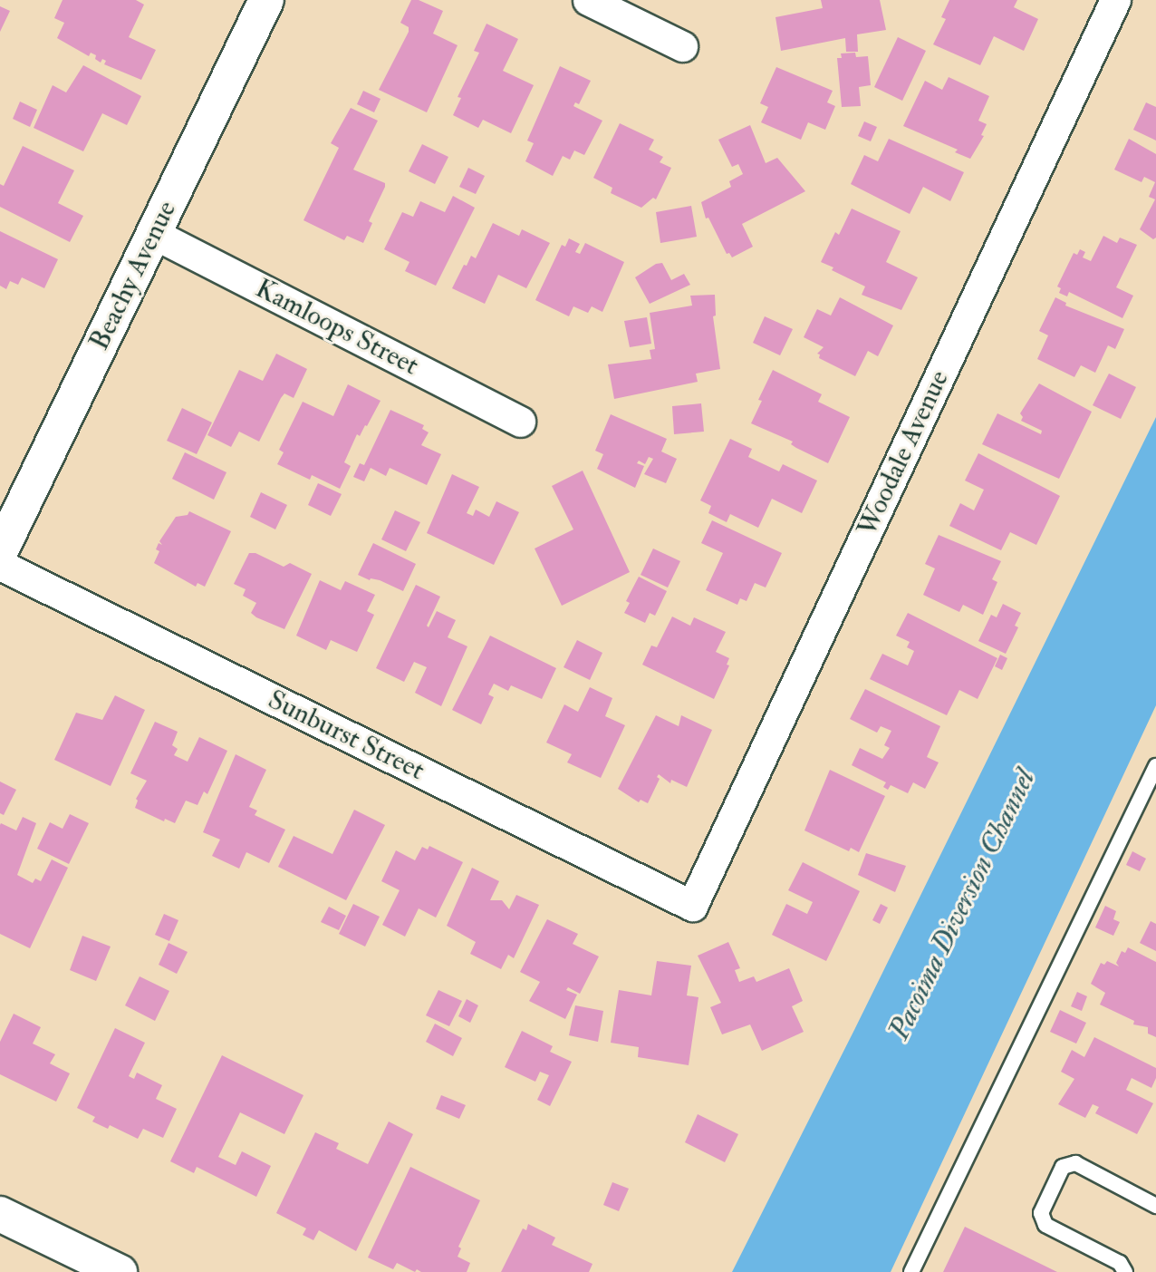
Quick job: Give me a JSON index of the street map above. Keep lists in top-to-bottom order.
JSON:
{
  "streets": {
    "street": [
      "Beachy Avenue",
      "Kamloops Street",
      "Woodale Avenue",
      "Sunburst Street"
    ]
  },
  "crossings": [
    ["Beachy Avenue", "Kamloops Street"],
    ["Woodale Avenue", "Sunburst Street"]
  ],
  "water": ["Pacoima Diversion Channel"]
}
